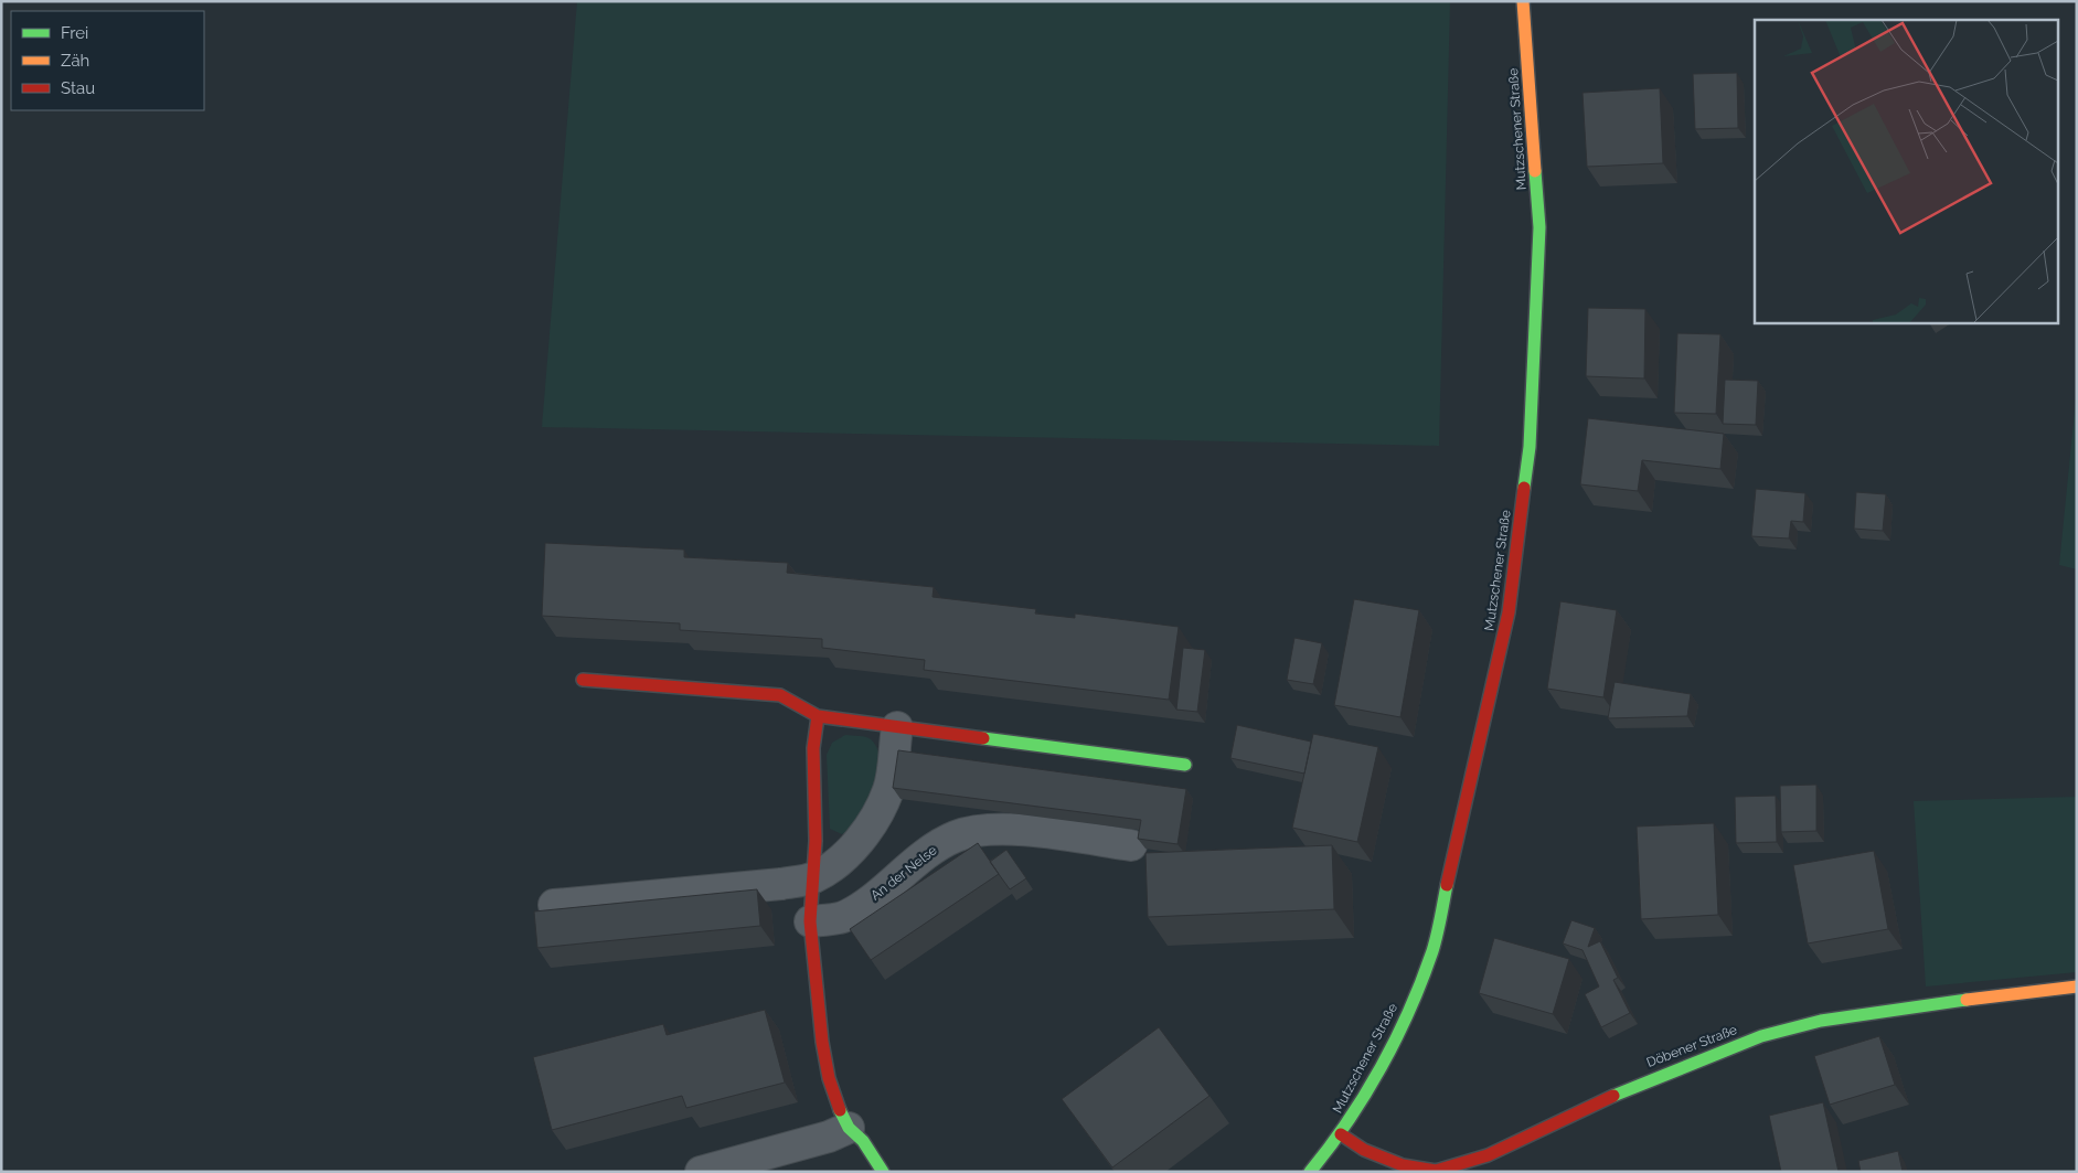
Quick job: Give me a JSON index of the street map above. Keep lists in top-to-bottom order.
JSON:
{
  "streets": {
    "street": ["Mutzschener Straße", "An der Nelse", "Döbener Straße"]
  },
  "crossings": [
    ["Mutzschener Straße", "Döbener Straße"]
  ],
  "legend": ["Frei", "Zäh", "Stau"]
}
